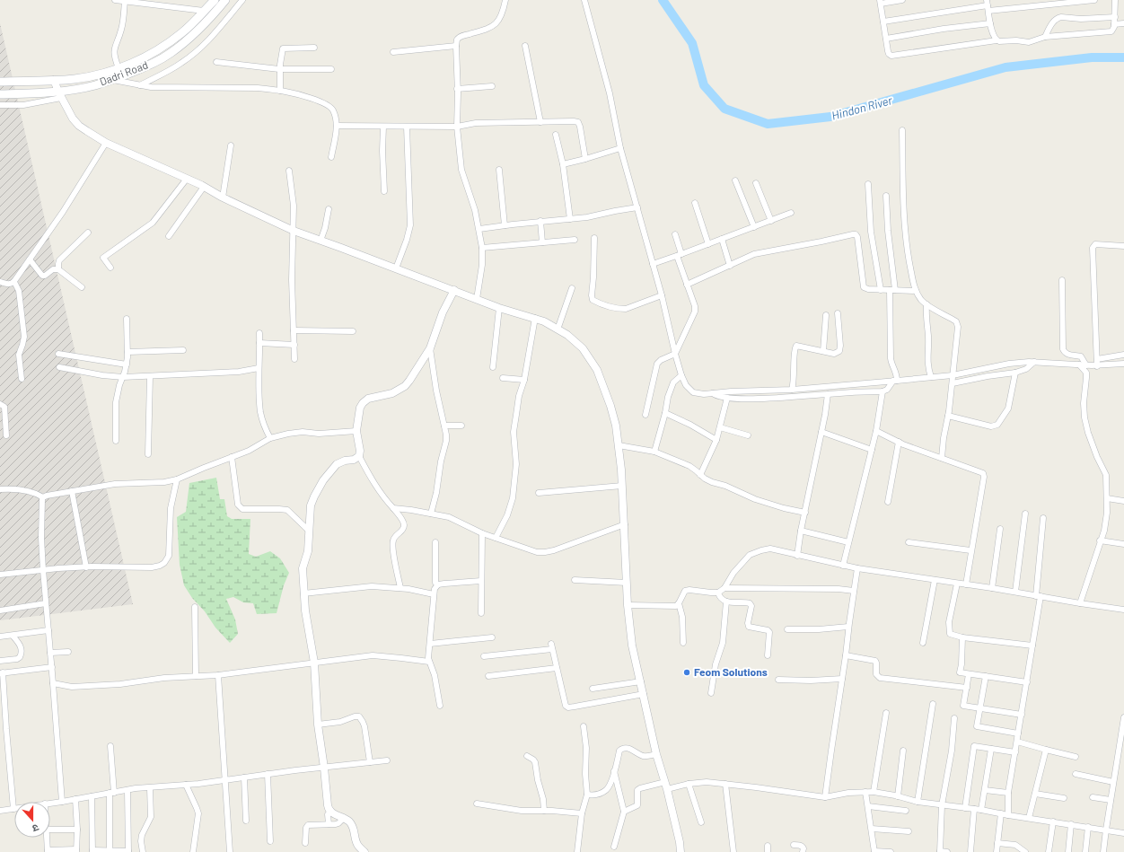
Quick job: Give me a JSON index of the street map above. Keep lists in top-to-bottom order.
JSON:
{
  "streets": {
    "main road": ["Dadri Road"]
  },
  "water": ["Hindon River"],
  "places": ["Feom Solutions"],
  "north": "bottom"
}
